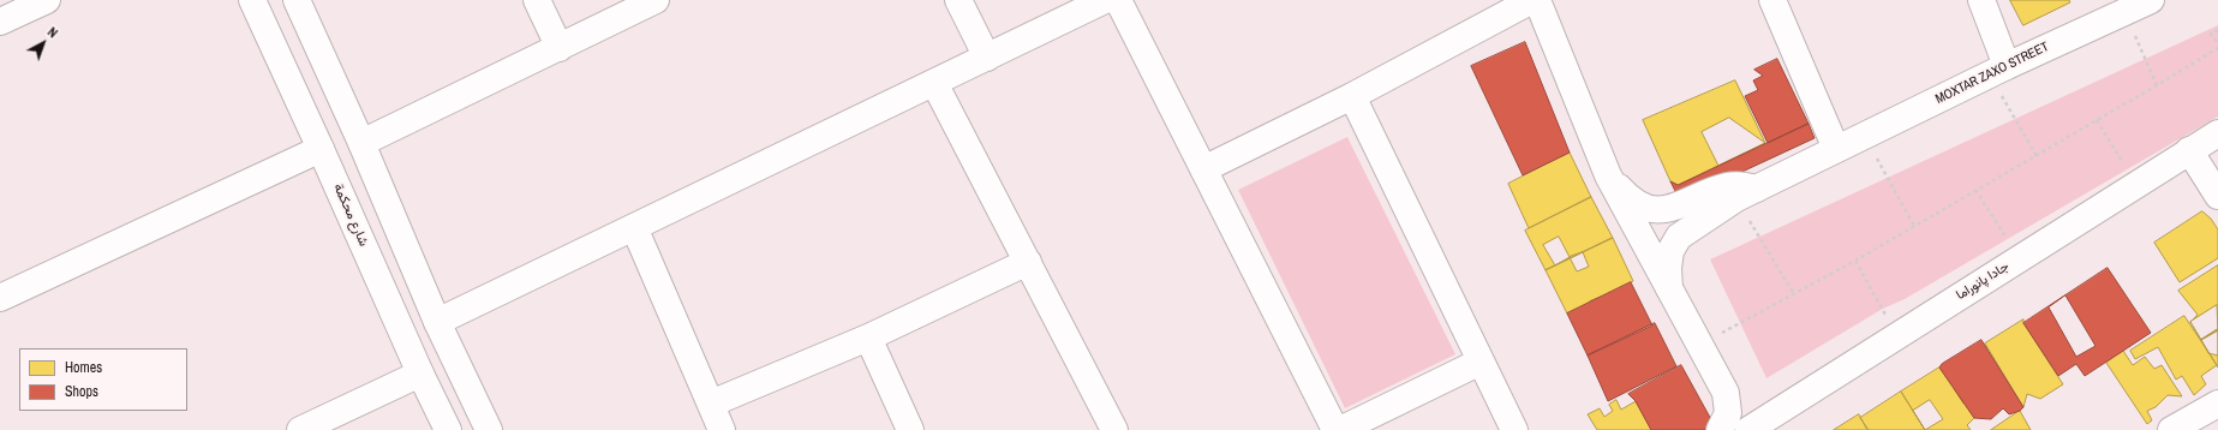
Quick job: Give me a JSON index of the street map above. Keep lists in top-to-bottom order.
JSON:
{
  "streets": {
    "street": ["MOXTAR ZAXO STREET", "شارع محكمة", "جادا پانوراما"]
  },
  "legend": ["Homes", "Shops"],
  "north": "top right"
}
